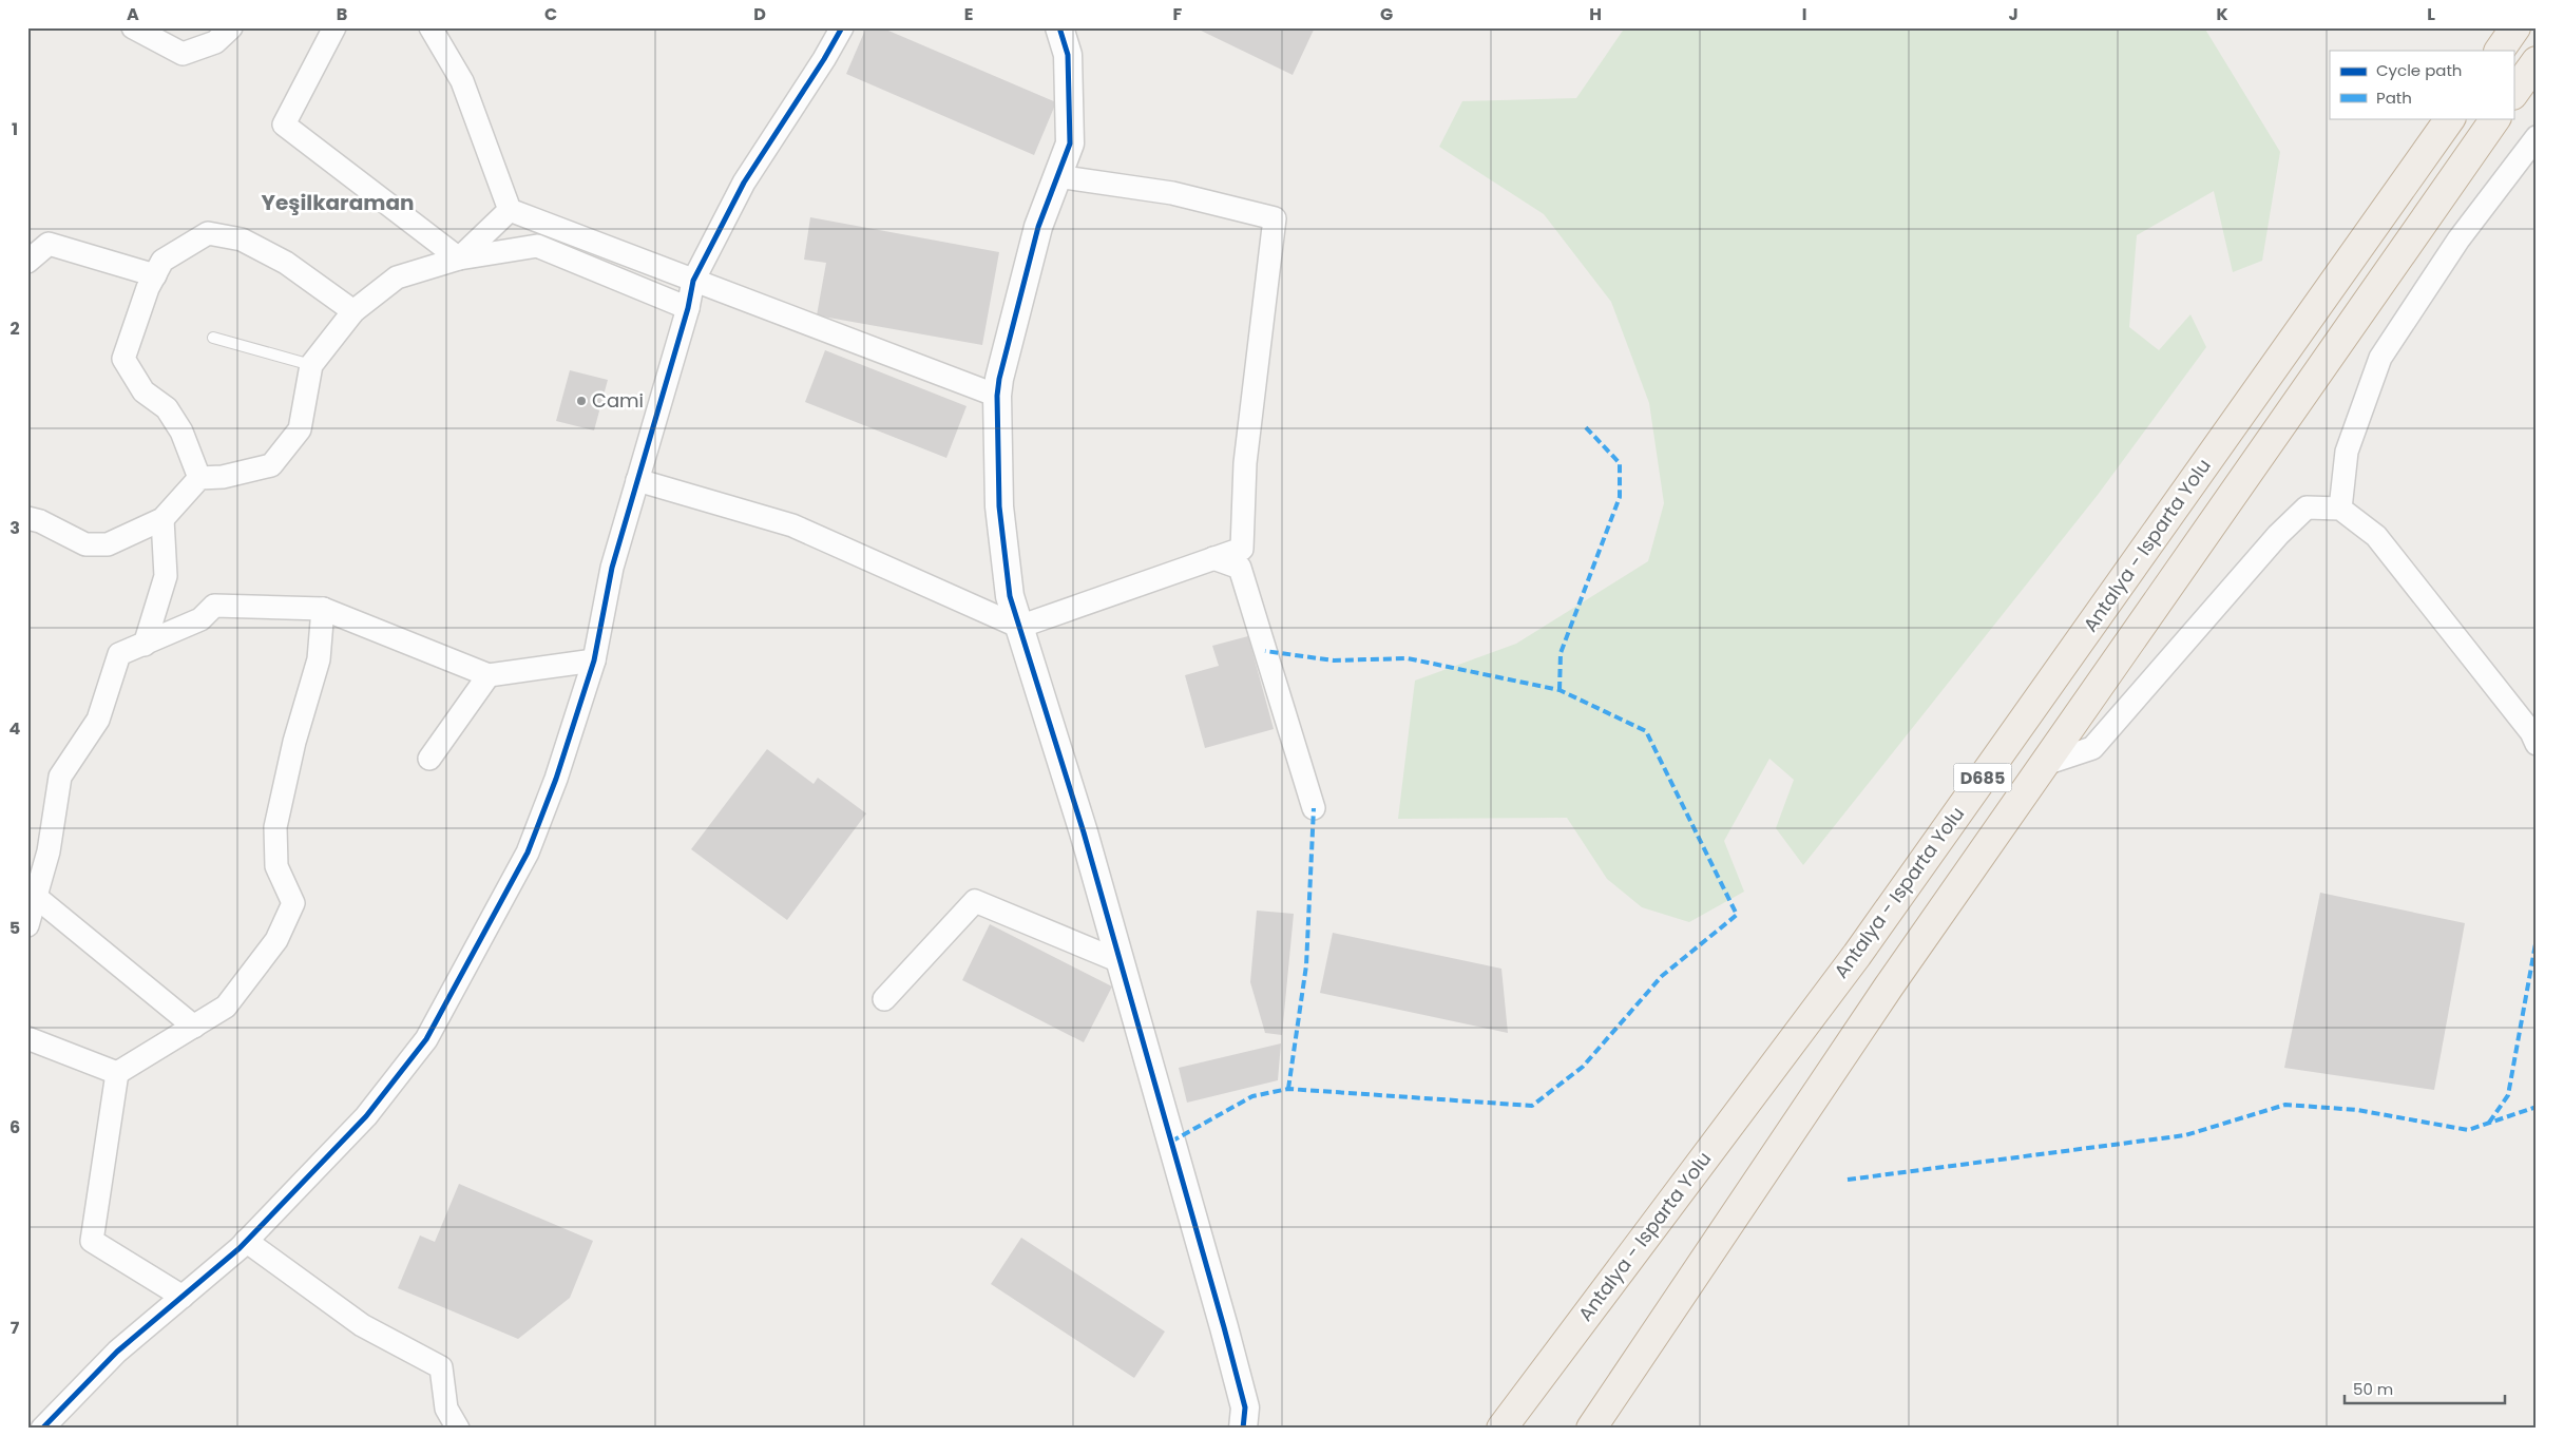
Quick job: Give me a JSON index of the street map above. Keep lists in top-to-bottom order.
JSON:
{
  "streets": {
    "highway": ["Antalya - Isparta Yolu", "D685"]
  },
  "districts": ["Yeşilkaraman"],
  "places": ["Cami"],
  "legend": ["Cycle path", "Path"],
  "scale_bar": "50 m",
  "grid": {
    "columns": [
      "A",
      "B",
      "C",
      "D",
      "E",
      "F",
      "G",
      "H",
      "I",
      "J",
      "K",
      "L"
    ],
    "rows": [
      "1",
      "2",
      "3",
      "4",
      "5",
      "6",
      "7"
    ]
  }
}
